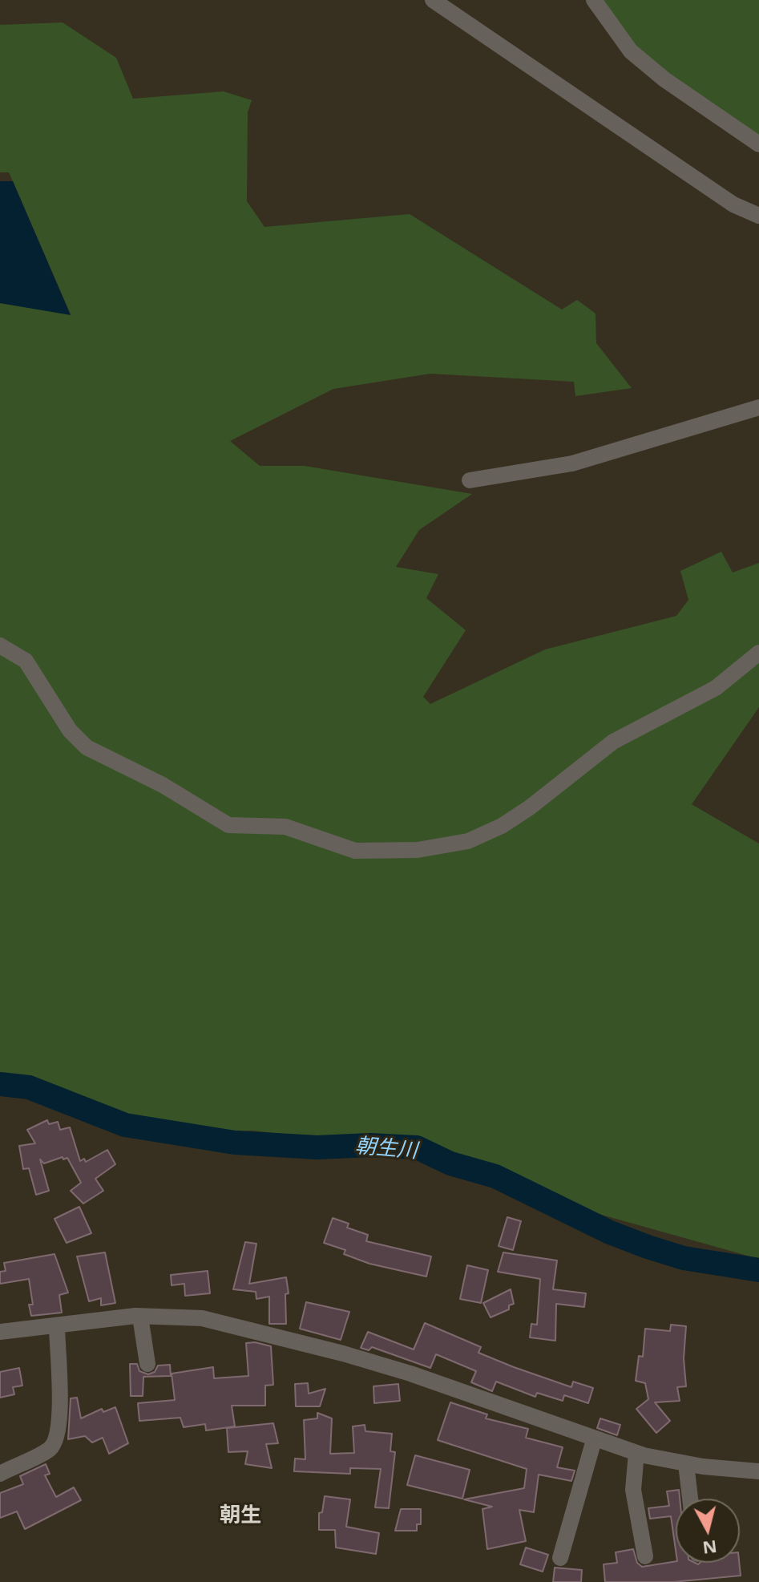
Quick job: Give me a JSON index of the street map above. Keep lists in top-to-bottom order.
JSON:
{
  "districts": ["朝生"],
  "water": ["朝生川"],
  "north": "bottom"
}
